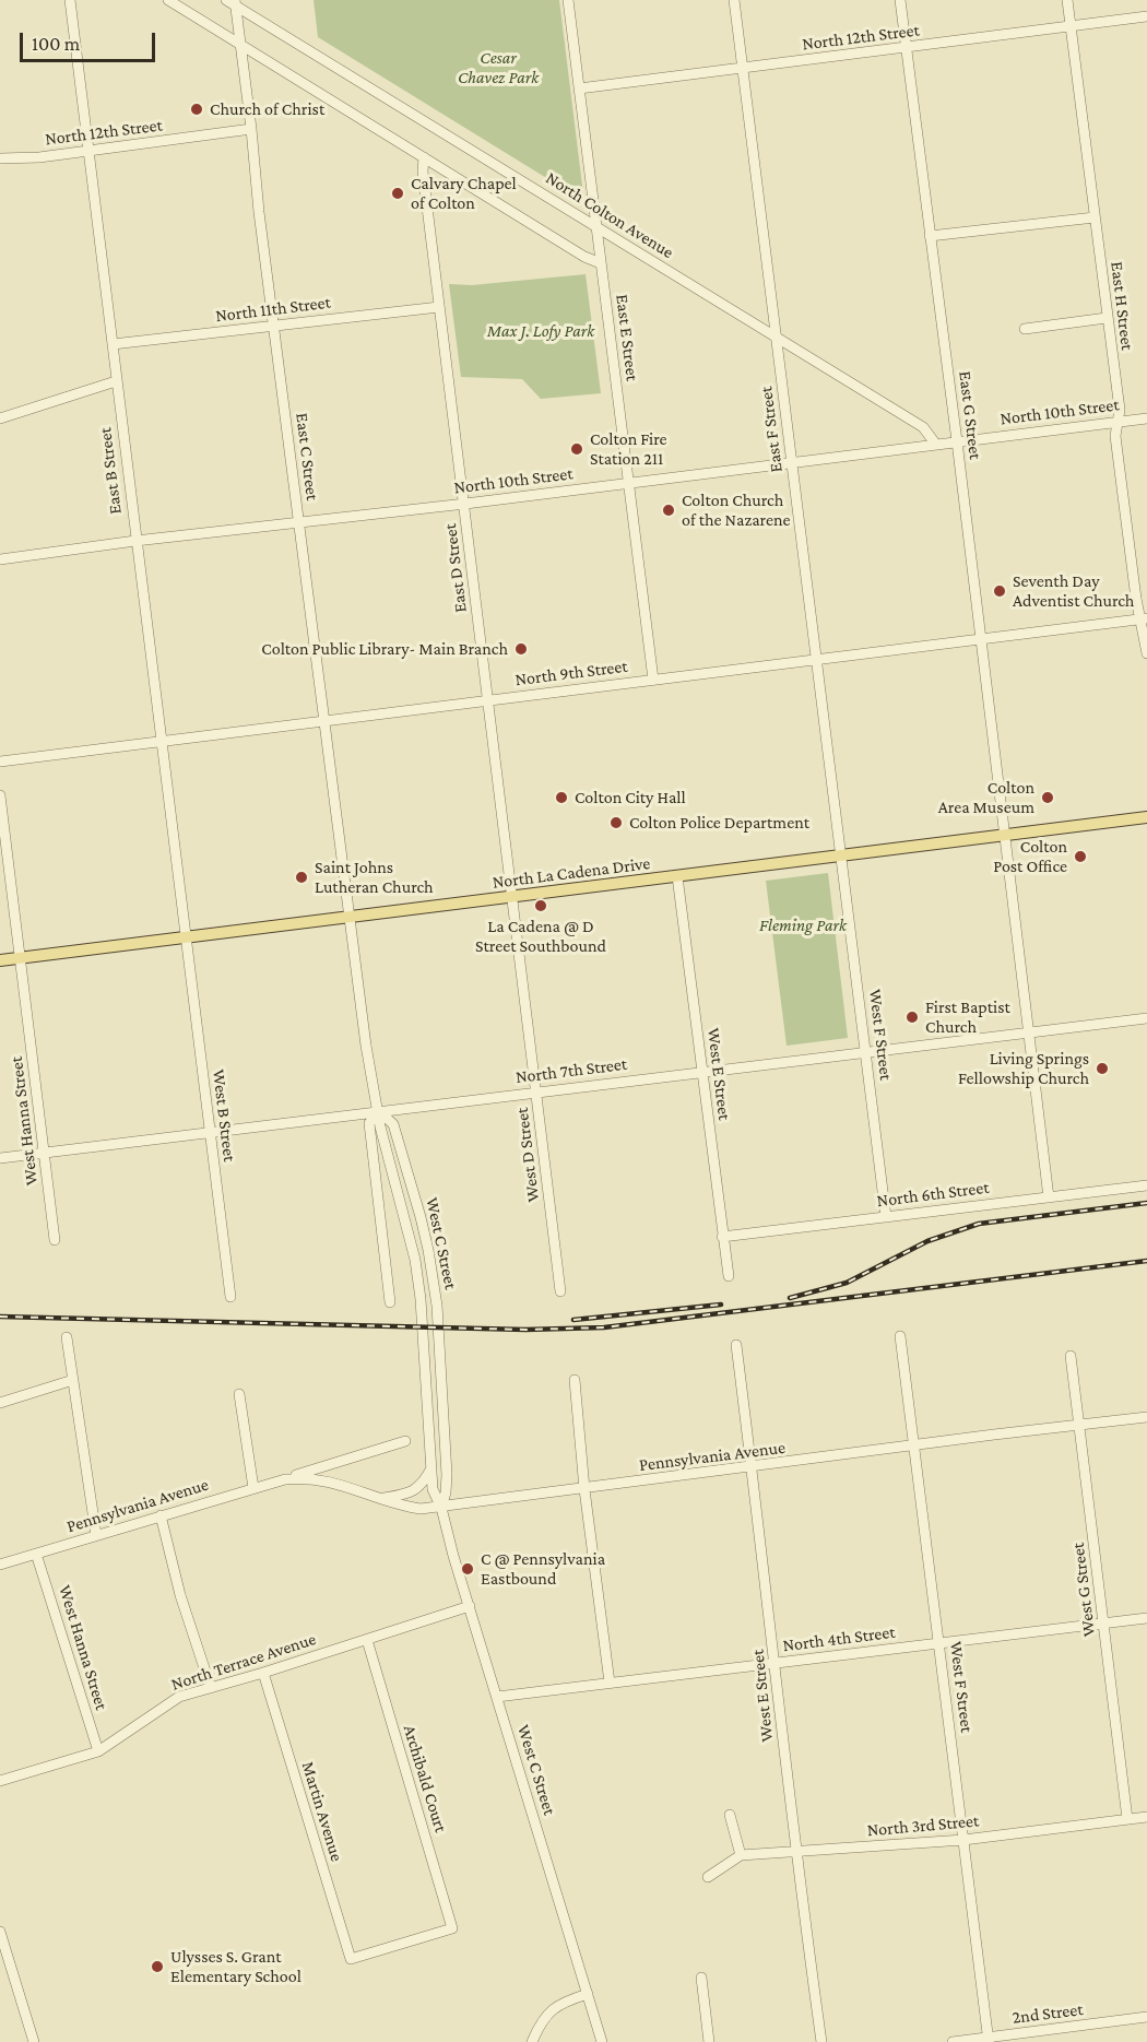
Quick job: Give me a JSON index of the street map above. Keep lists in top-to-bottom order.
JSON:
{
  "streets": {
    "main road": ["North La Cadena Drive"],
    "street": [
      "North 12th Street",
      "North Colton Avenue",
      "East H Street",
      "North 11th Street",
      "East E Street",
      "North 10th Street",
      "East G Street",
      "East F Street",
      "East C Street",
      "East B Street",
      "East D Street",
      "North 9th Street",
      "West F Street",
      "North 7th Street",
      "West E Street",
      "West B Street",
      "West Hanna Street",
      "West D Street",
      "North 6th Street",
      "West C Street",
      "Pennsylvania Avenue",
      "West G Street",
      "North 4th Street",
      "North Terrace Avenue",
      "Archibald Court",
      "Martin Avenue",
      "North 3rd Street",
      "2nd Street"
    ]
  },
  "crossings": [
    ["North 12th Street", "East H Street"],
    ["North 12th Street", "East E Street"],
    ["North 12th Street", "East G Street"],
    ["North 12th Street", "East F Street"],
    ["North 12th Street", "East C Street"],
    ["North 12th Street", "East B Street"],
    ["North Colton Avenue", "East E Street"],
    ["North Colton Avenue", "North 10th Street"],
    ["North Colton Avenue", "East F Street"],
    ["North Colton Avenue", "East C Street"],
    ["East H Street", "North 10th Street"],
    ["East H Street", "North 9th Street"],
    ["North 11th Street", "East C Street"],
    ["North 11th Street", "East B Street"],
    ["North 11th Street", "East D Street"],
    ["East E Street", "North 10th Street"],
    ["East E Street", "North 9th Street"],
    ["North 10th Street", "East G Street"],
    ["North 10th Street", "East F Street"],
    ["North 10th Street", "East C Street"],
    ["North 10th Street", "East B Street"],
    ["North 10th Street", "East D Street"],
    ["East G Street", "North 9th Street"],
    ["East G Street", "North La Cadena Drive"],
    ["East F Street", "North 9th Street"],
    ["East F Street", "North La Cadena Drive"],
    ["East F Street", "West F Street"],
    ["East C Street", "North 9th Street"],
    ["East C Street", "North La Cadena Drive"],
    ["East C Street", "West C Street"],
    ["East B Street", "North 9th Street"],
    ["East B Street", "North La Cadena Drive"],
    ["East B Street", "West B Street"],
    ["East D Street", "North 9th Street"],
    ["East D Street", "North La Cadena Drive"],
    ["East D Street", "West D Street"],
    ["North La Cadena Drive", "West F Street"],
    ["North La Cadena Drive", "West E Street"],
    ["North La Cadena Drive", "West B Street"],
    ["North La Cadena Drive", "West Hanna Street"],
    ["North La Cadena Drive", "West D Street"],
    ["North La Cadena Drive", "West C Street"],
    ["West F Street", "North 7th Street"],
    ["West F Street", "North 6th Street"],
    ["West F Street", "Pennsylvania Avenue"],
    ["West F Street", "North 4th Street"],
    ["West F Street", "North 3rd Street"],
    ["West F Street", "2nd Street"],
    ["North 7th Street", "West E Street"],
    ["North 7th Street", "West B Street"],
    ["North 7th Street", "West Hanna Street"],
    ["North 7th Street", "West D Street"],
    ["North 7th Street", "West C Street"],
    ["West E Street", "North 6th Street"],
    ["West E Street", "Pennsylvania Avenue"],
    ["West E Street", "North 4th Street"],
    ["West E Street", "North 3rd Street"],
    ["West Hanna Street", "Pennsylvania Avenue"],
    ["West Hanna Street", "North Terrace Avenue"],
    ["West C Street", "Pennsylvania Avenue"],
    ["West C Street", "North 4th Street"],
    ["West C Street", "North Terrace Avenue"],
    ["Pennsylvania Avenue", "West G Street"],
    ["West G Street", "North 4th Street"],
    ["West G Street", "North 3rd Street"],
    ["North Terrace Avenue", "Archibald Court"],
    ["North Terrace Avenue", "Martin Avenue"],
    ["Archibald Court", "Martin Avenue"]
  ],
  "parks": ["Cesar Chavez Park", "Max J. Lofy Park", "Fleming Park"],
  "places": [
    "Church of Christ",
    "Calvary Chapel of Colton",
    "Colton Fire Station 211",
    "Colton Church of the Nazarene",
    "Seventh Day Adventist Church",
    "Colton Public Library- Main Branch",
    "Colton City Hall",
    "Colton Area Museum",
    "Colton Police Department",
    "Colton Post Office",
    "Saint Johns Lutheran Church",
    "La Cadena @ D Street Southbound",
    "First Baptist Church",
    "Living Springs Fellowship Church",
    "C @ Pennsylvania Eastbound",
    "Ulysses S. Grant Elementary School"
  ],
  "scale_bar": "100 m"
}
